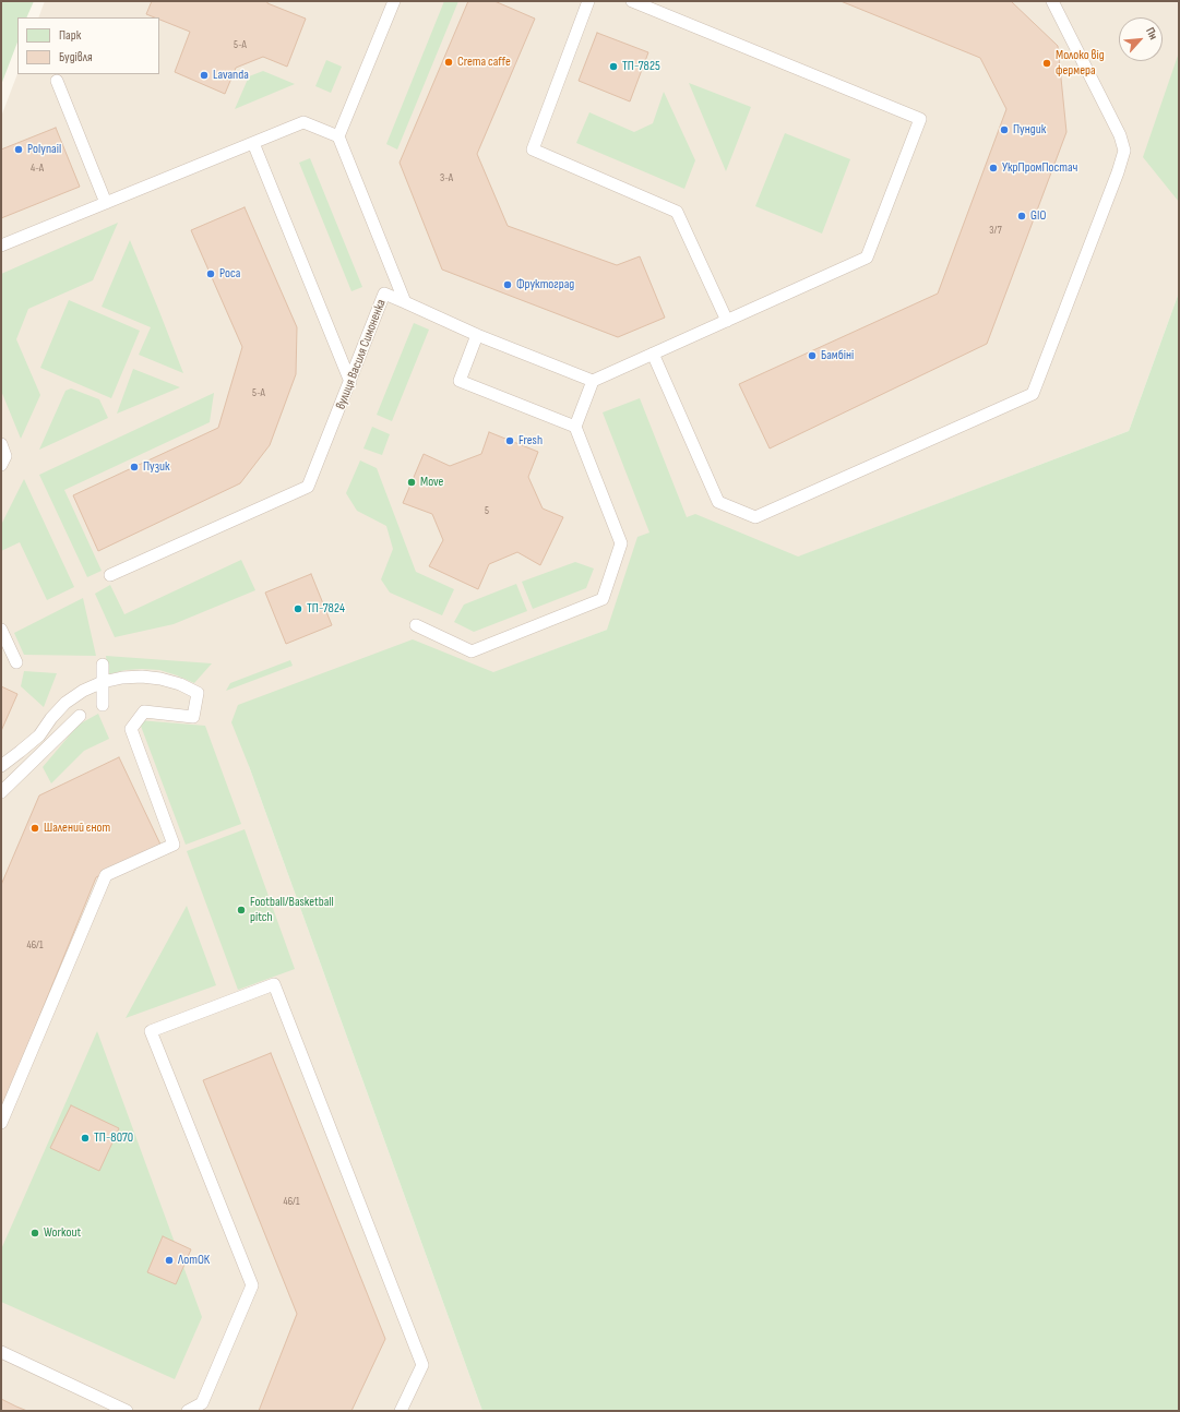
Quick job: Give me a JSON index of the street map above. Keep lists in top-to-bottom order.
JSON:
{
  "streets": {
    "lane": ["вулиця Василя Симоненка"]
  },
  "places": [
    "Crema caffe",
    "Молоко від фермера",
    "ТП-7825",
    "Lavanda",
    "Пундик",
    "Polynail",
    "УкрПромПостач",
    "GIO",
    "Роса",
    "Фруктоград",
    "Бамбіні",
    "Fresh",
    "Пузик",
    "Move",
    "ТП-7824",
    "Шалений єнот",
    "Football/Basketball pitch",
    "ТП-8070",
    "Workout",
    "ЛотОК"
  ],
  "house_numbers": [
    "5-А",
    "4-А",
    "3-А",
    "3/7",
    "5-А",
    "5",
    "46/1",
    "46/1"
  ],
  "legend": ["Парк", "Будівля"],
  "north": "top right"
}
